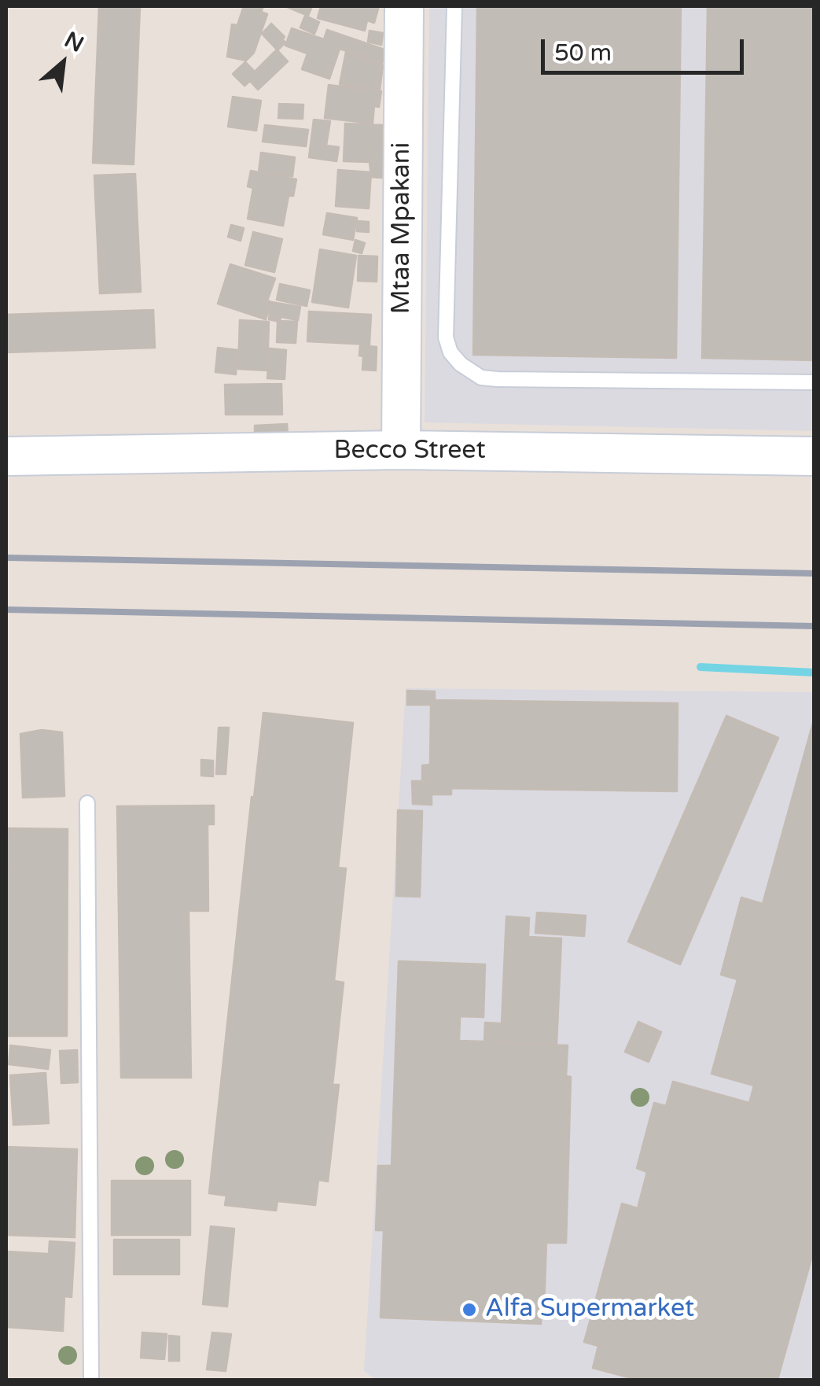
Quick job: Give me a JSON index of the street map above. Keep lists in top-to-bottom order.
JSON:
{
  "streets": {
    "street": ["Mtaa Mpakani", "Becco Street"]
  },
  "crossings": [
    ["Mtaa Mpakani", "Becco Street"]
  ],
  "places": ["Alfa Supermarket"],
  "scale_bar": "50 m",
  "north": "top right"
}
